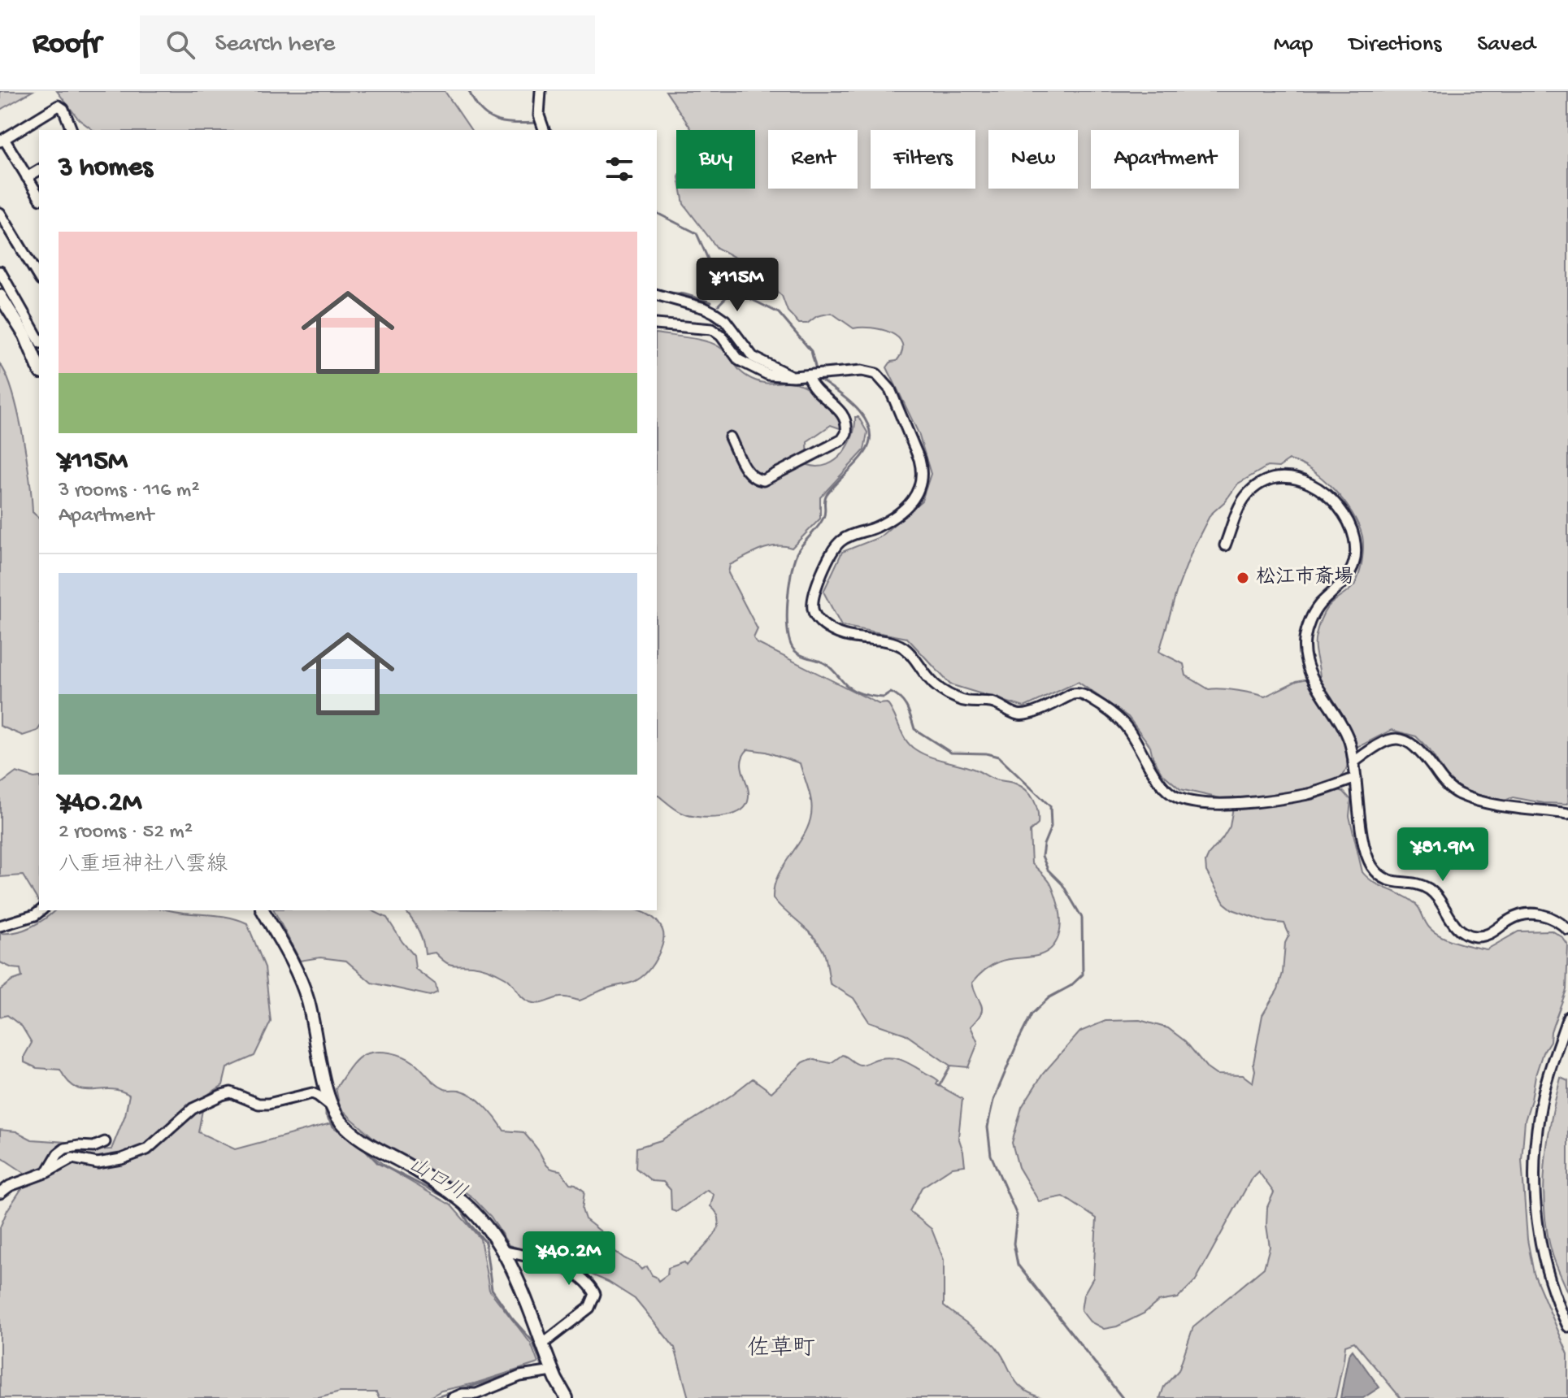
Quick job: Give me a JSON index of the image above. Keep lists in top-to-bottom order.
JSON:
{
  "districts": ["佐草町"],
  "water": ["山口川"],
  "places": ["松江市斎場"],
  "page": {
    "header": "Roofr",
    "search": "Search here",
    "nav": ["Map", "Directions", "Saved"],
    "chip": [
      "Buy",
      "Rent",
      "Filters",
      "New",
      "Apartment"
    ],
    "heading": "3 homes",
    "list": [
      {
        "name": "¥115M",
        "note": "3 rooms · 116 m² · Apartment"
      },
      {
        "name": "¥40.2M",
        "note": "2 rooms · 52 m² · 八重垣神社八雲線"
      }
    ],
    "price": ["¥115M", "¥81.9M", "¥40.2M"]
  }
}
